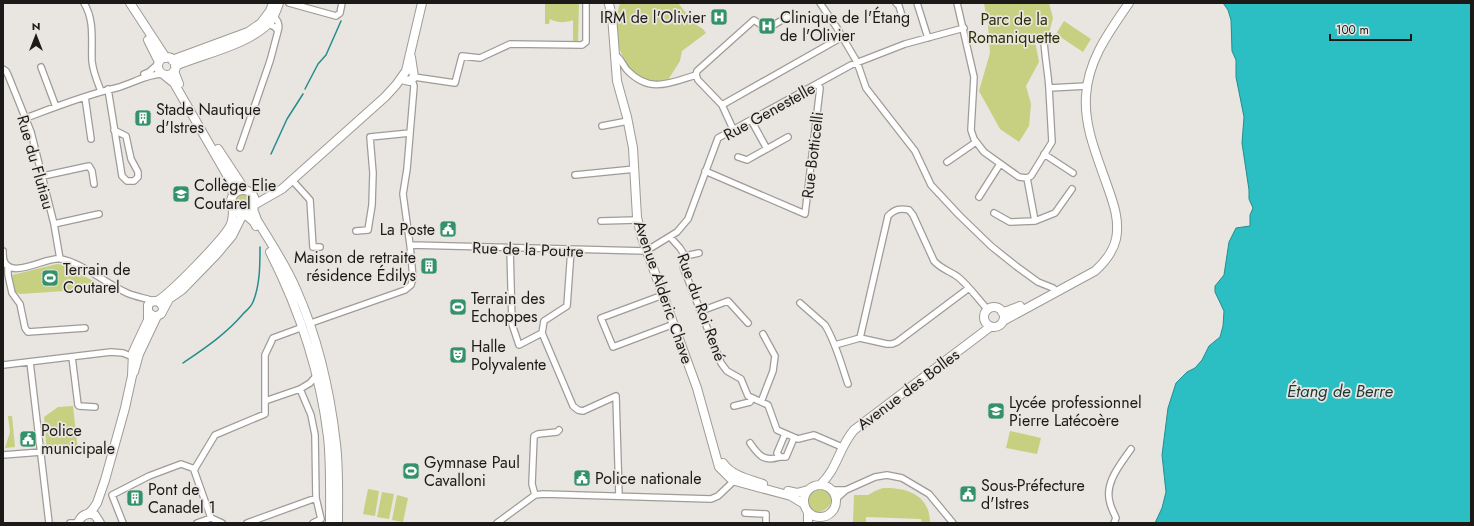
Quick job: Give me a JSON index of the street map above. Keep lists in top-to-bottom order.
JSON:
{
  "streets": {
    "main road": ["Avenue Alderic Chave", "Avenue des Bolles"],
    "street": [
      "Rue Genestelle",
      "Rue Botticelli",
      "Rue du Flutiau",
      "Rue de la Poutre",
      "Rue du Roi René"
    ]
  },
  "crossings": [
    ["Rue Genestelle", "Rue Botticelli"],
    ["Rue Genestelle", "Rue de la Poutre"],
    ["Rue Genestelle", "Avenue Alderic Chave"],
    ["Rue Genestelle", "Rue du Roi René"],
    ["Rue de la Poutre", "Avenue Alderic Chave"],
    ["Avenue Alderic Chave", "Avenue des Bolles"]
  ],
  "water": ["Étang de Berre"],
  "parks": ["Parc de la Romaniquette"],
  "places": {
    "hospital": ["IRM de l'Olivier", "Clinique de l'Étang de l'Olivier"],
    "building": ["Stade Nautique d'Istres", "Maison de retraite résidence Édilys", "Pont de Canadel 1"],
    "school or university": ["Collège Elie Coutarel", "Lycée professionnel Pierre Latécoère"],
    "public building": [
      "La Poste",
      "Police municipale",
      "Police nationale",
      "Sous-Préfecture d'Istres"
    ],
    "sports": ["Terrain de Coutarel", "Terrain des Echoppes", "Gymnase Paul Cavalloni"],
    "theatre": ["Halle Polyvalente"]
  },
  "scale_bar": "100 m",
  "north": "top"
}
